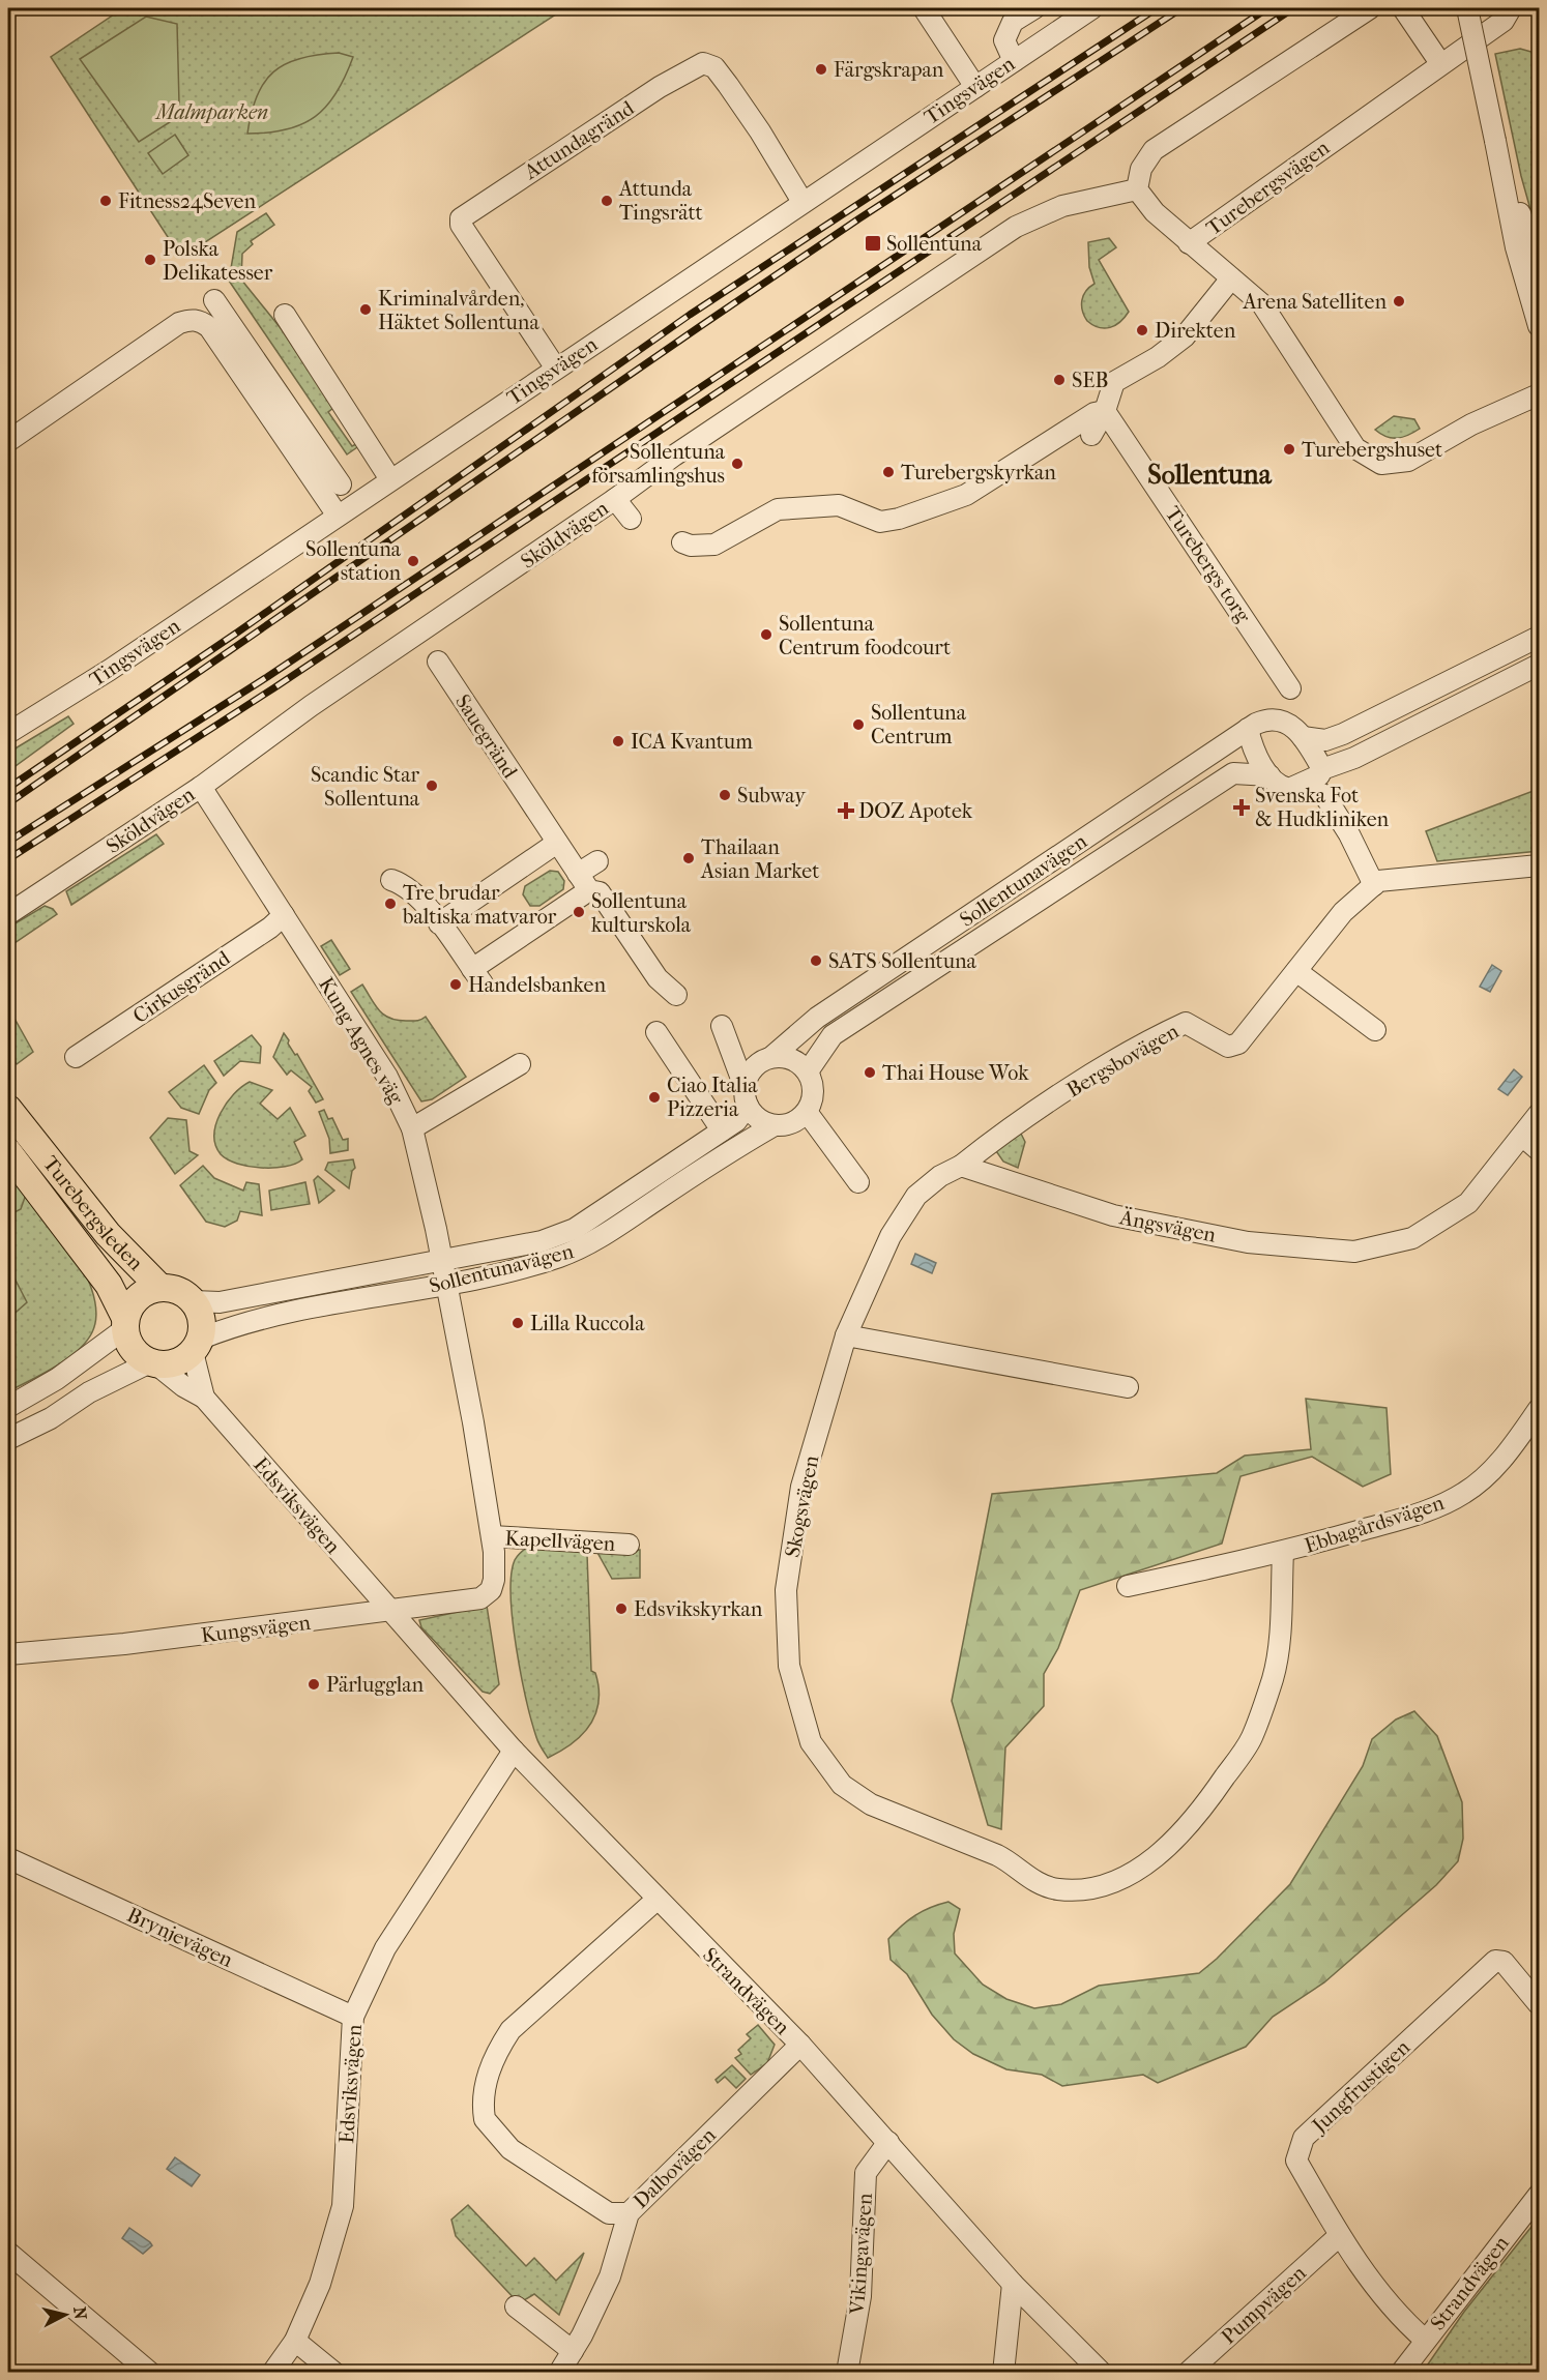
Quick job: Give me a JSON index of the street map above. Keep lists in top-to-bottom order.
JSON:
{
  "streets": {
    "main road": ["Turebergsleden"],
    "street": [
      "Tingsvägen",
      "Attundagränd",
      "Turebergsvägen",
      "Sköldvägen",
      "Turebergs torg",
      "Sauegränd",
      "Sollentunavägen",
      "Cirkusgränd",
      "Kung Agnes väg",
      "Bergsbovägen",
      "Ängsvägen",
      "Edsviksvägen",
      "Skogsvägen",
      "Ebbagårdsvägen",
      "Kapellvägen",
      "Kungsvägen",
      "Brynjevägen",
      "Strandvägen",
      "Jungfrustigen",
      "Dalbovägen",
      "Vikingavägen",
      "Pumpvägen"
    ]
  },
  "crossings": [
    ["Tingsvägen", "Attundagränd"],
    ["Turebergsvägen", "Sköldvägen"],
    ["Sköldvägen", "Kung Agnes väg"],
    ["Sollentunavägen", "Kung Agnes väg"],
    ["Sollentunavägen", "Turebergsleden"],
    ["Sollentunavägen", "Edsviksvägen"],
    ["Cirkusgränd", "Kung Agnes väg"],
    ["Kung Agnes väg", "Kapellvägen"],
    ["Kung Agnes väg", "Kungsvägen"],
    ["Bergsbovägen", "Ängsvägen"],
    ["Turebergsleden", "Edsviksvägen"],
    ["Edsviksvägen", "Kungsvägen"],
    ["Edsviksvägen", "Brynjevägen"],
    ["Edsviksvägen", "Strandvägen"],
    ["Skogsvägen", "Ebbagårdsvägen"],
    ["Kungsvägen", "Strandvägen"],
    ["Strandvägen", "Jungfrustigen"],
    ["Strandvägen", "Dalbovägen"],
    ["Strandvägen", "Vikingavägen"],
    ["Jungfrustigen", "Pumpvägen"]
  ],
  "districts": ["Sollentuna"],
  "parks": ["Malmparken"],
  "places": {
    "other": [
      "Färgskrapan",
      "Fitness24Seven",
      "Attunda Tingsrätt",
      "Polska Delikatesser",
      "Arena Satelliten",
      "Kriminalvården, Häktet Sollentuna",
      "Direkten",
      "SEB",
      "Turebergshuset",
      "Sollentuna församlingshus",
      "Turebergskyrkan",
      "Sollentuna station",
      "Sollentuna Centrum foodcourt",
      "Sollentuna Centrum",
      "ICA Kvantum",
      "Scandic Star Sollentuna",
      "Subway",
      "Thailaan Asian Market",
      "Tre brudar baltiska matvaror",
      "Sollentuna kulturskola",
      "SATS Sollentuna",
      "Handelsbanken",
      "Thai House Wok",
      "Ciao Italia Pizzeria",
      "Lilla Ruccola",
      "Edsvikskyrkan",
      "Pärlugglan"
    ],
    "transit": ["Sollentuna"],
    "health": ["Svenska Fot & Hudkliniken", "DOZ Apotek"]
  },
  "north": "right"
}
